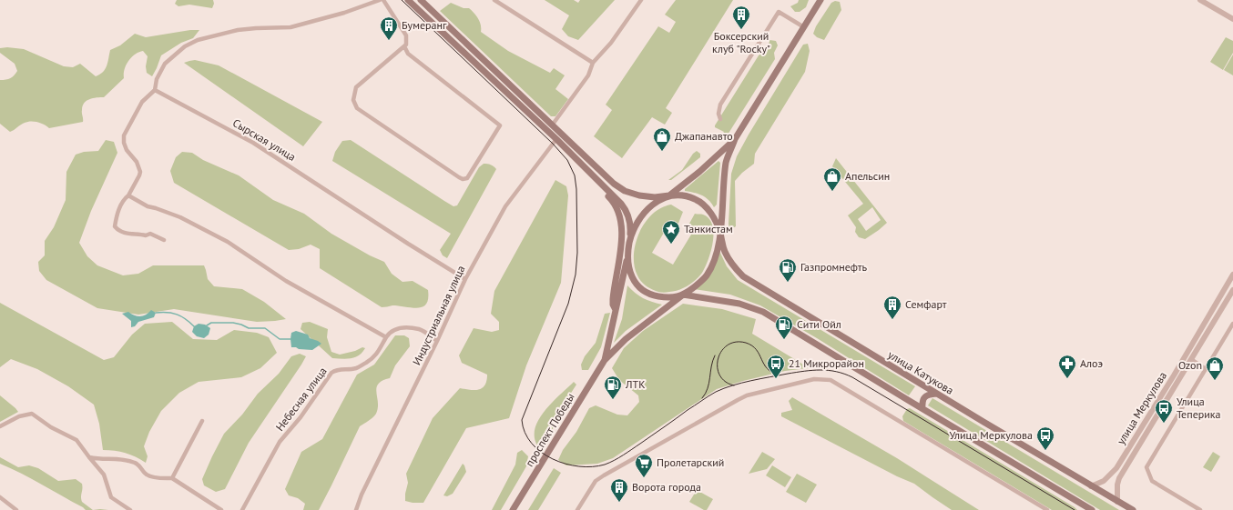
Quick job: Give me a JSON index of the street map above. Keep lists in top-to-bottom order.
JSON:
{
  "streets": {
    "main road": ["улица Катукова", "проспект Победы"],
    "street": [
      "Сырская улица",
      "Индустриальная улица",
      "Небесная улица",
      "улица Меркулова"
    ]
  },
  "crossings": [
    ["Сырская улица", "Индустриальная улица"],
    ["улица Катукова", "улица Меркулова"]
  ],
  "places": {
    "building": [
      "Боксерский клуб \"Rocky\"",
      "Бумеранг",
      "Семфарт",
      "Ворота города"
    ],
    "shop": ["Джапанавто", "Апельсин", "Ozon"],
    "place": ["Танкистам"],
    "fuel station": ["Газпромнефть", "Сити Ойл", "ЛТК"],
    "bus stop": ["21 Микрорайон", "Улица Теперика", "Улица Меркулова"],
    "pharmacy": ["Алоэ"],
    "supermarket": ["Пролетарский"]
  }
}
